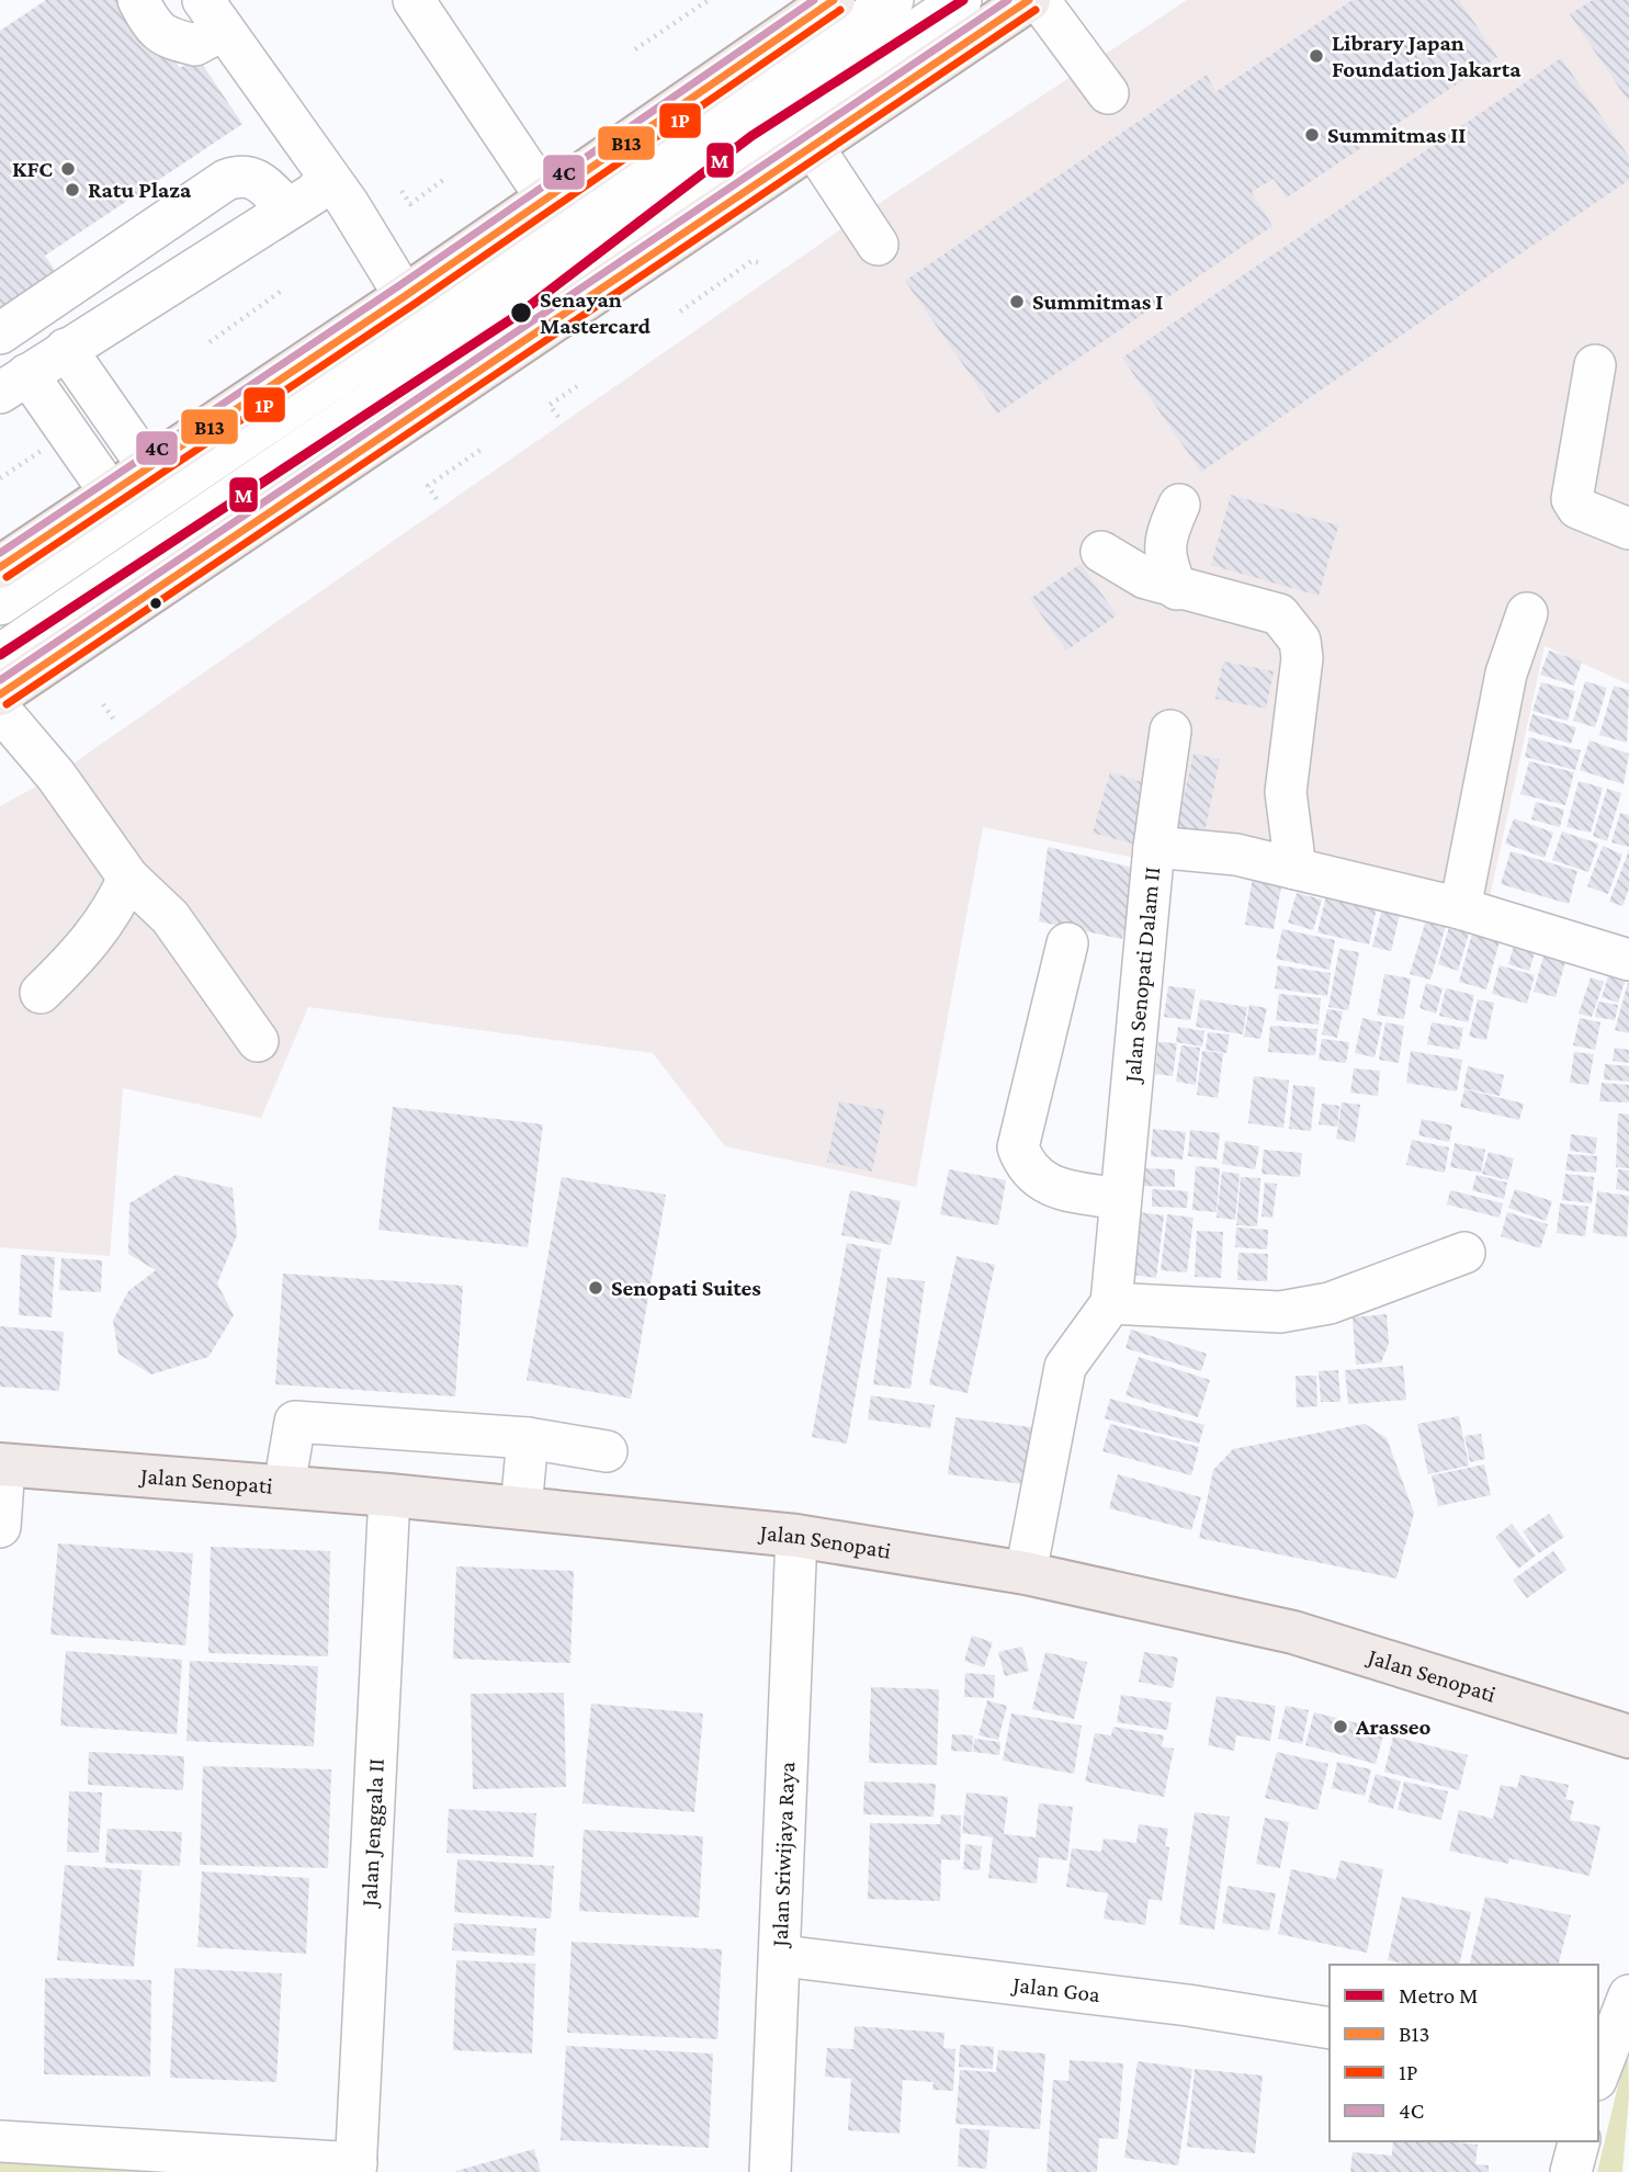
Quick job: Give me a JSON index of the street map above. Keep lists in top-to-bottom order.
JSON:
{
  "streets": {
    "main road": ["Jalan Senopati"],
    "street": [
      "Jalan Senopati Dalam II",
      "Jalan Jenggala II",
      "Jalan Sriwijaya Raya",
      "Jalan Goa"
    ]
  },
  "crossings": [
    ["Jalan Senopati", "Jalan Jenggala II"],
    ["Jalan Senopati", "Jalan Sriwijaya Raya"],
    ["Jalan Sriwijaya Raya", "Jalan Goa"]
  ],
  "places": [
    "Library Japan Foundation Jakarta",
    "Summitmas II",
    "KFC",
    "Ratu Plaza",
    "Summitmas I",
    "Senayan Mastercard",
    "Senopati Suites",
    "Arasseo"
  ],
  "lines": [
    "metro line M",
    "transit line B13",
    "transit line 4C",
    "transit line 1P"
  ],
  "legend": [
    "Metro M",
    "B13",
    "1P",
    "4C"
  ]
}
